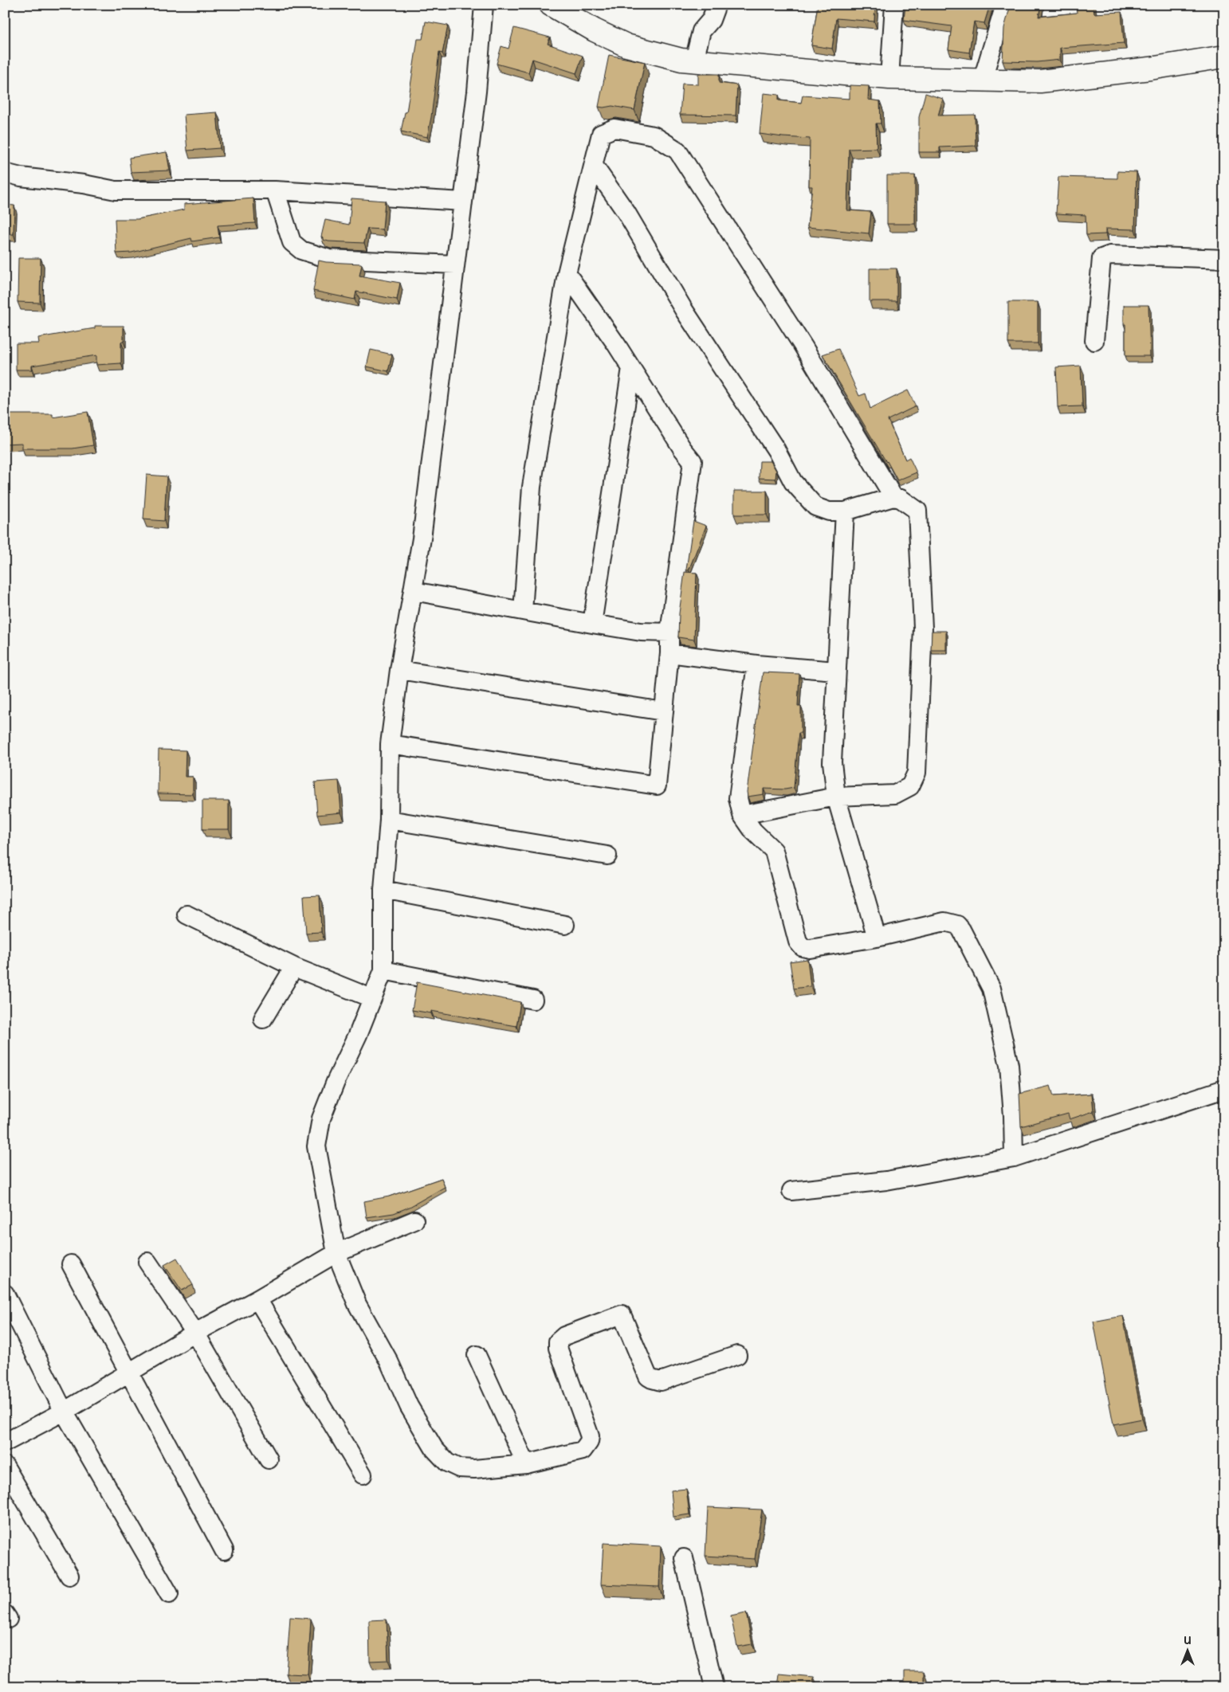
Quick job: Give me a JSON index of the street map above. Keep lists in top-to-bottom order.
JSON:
{
  "north": "top"
}
